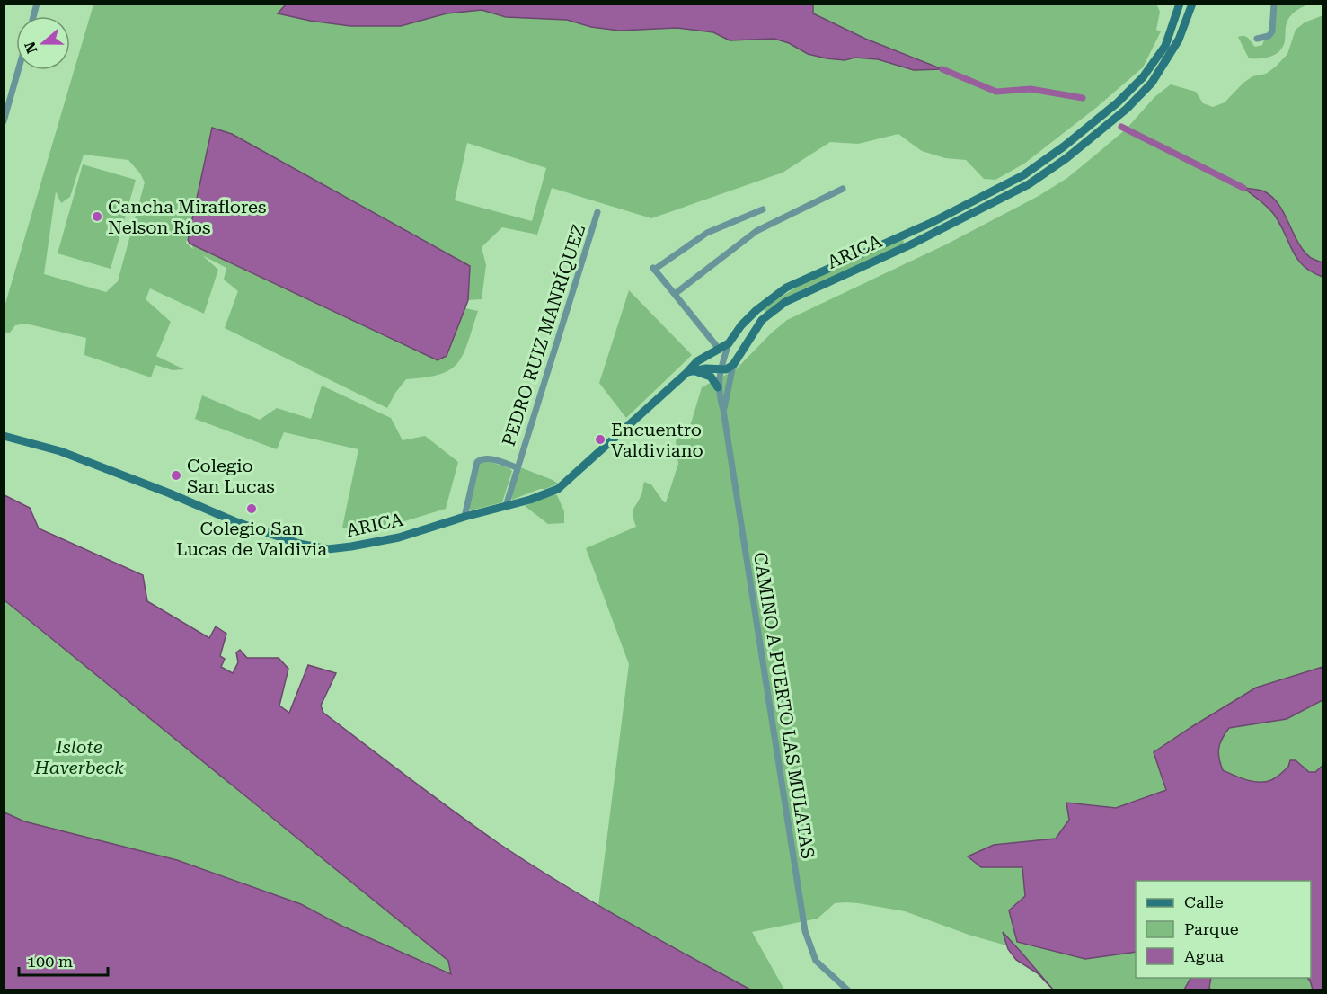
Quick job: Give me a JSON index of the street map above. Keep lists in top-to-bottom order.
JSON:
{
  "streets": {
    "main road": ["ARICA"],
    "street": ["PEDRO RUIZ MANRÍQUEZ", "CAMINO A PUERTO LAS MULATAS"]
  },
  "crossings": [
    ["ARICA", "PEDRO RUIZ MANRÍQUEZ"],
    ["ARICA", "CAMINO A PUERTO LAS MULATAS"]
  ],
  "parks": ["Islote Haverbeck"],
  "places": [
    "Cancha Miraflores Nelson Ríos",
    "Encuentro Valdiviano",
    "Colegio San Lucas",
    "Colegio San Lucas de Valdivia"
  ],
  "legend": ["Calle", "Parque", "Agua"],
  "scale_bar": "100 m",
  "north": "left"
}
